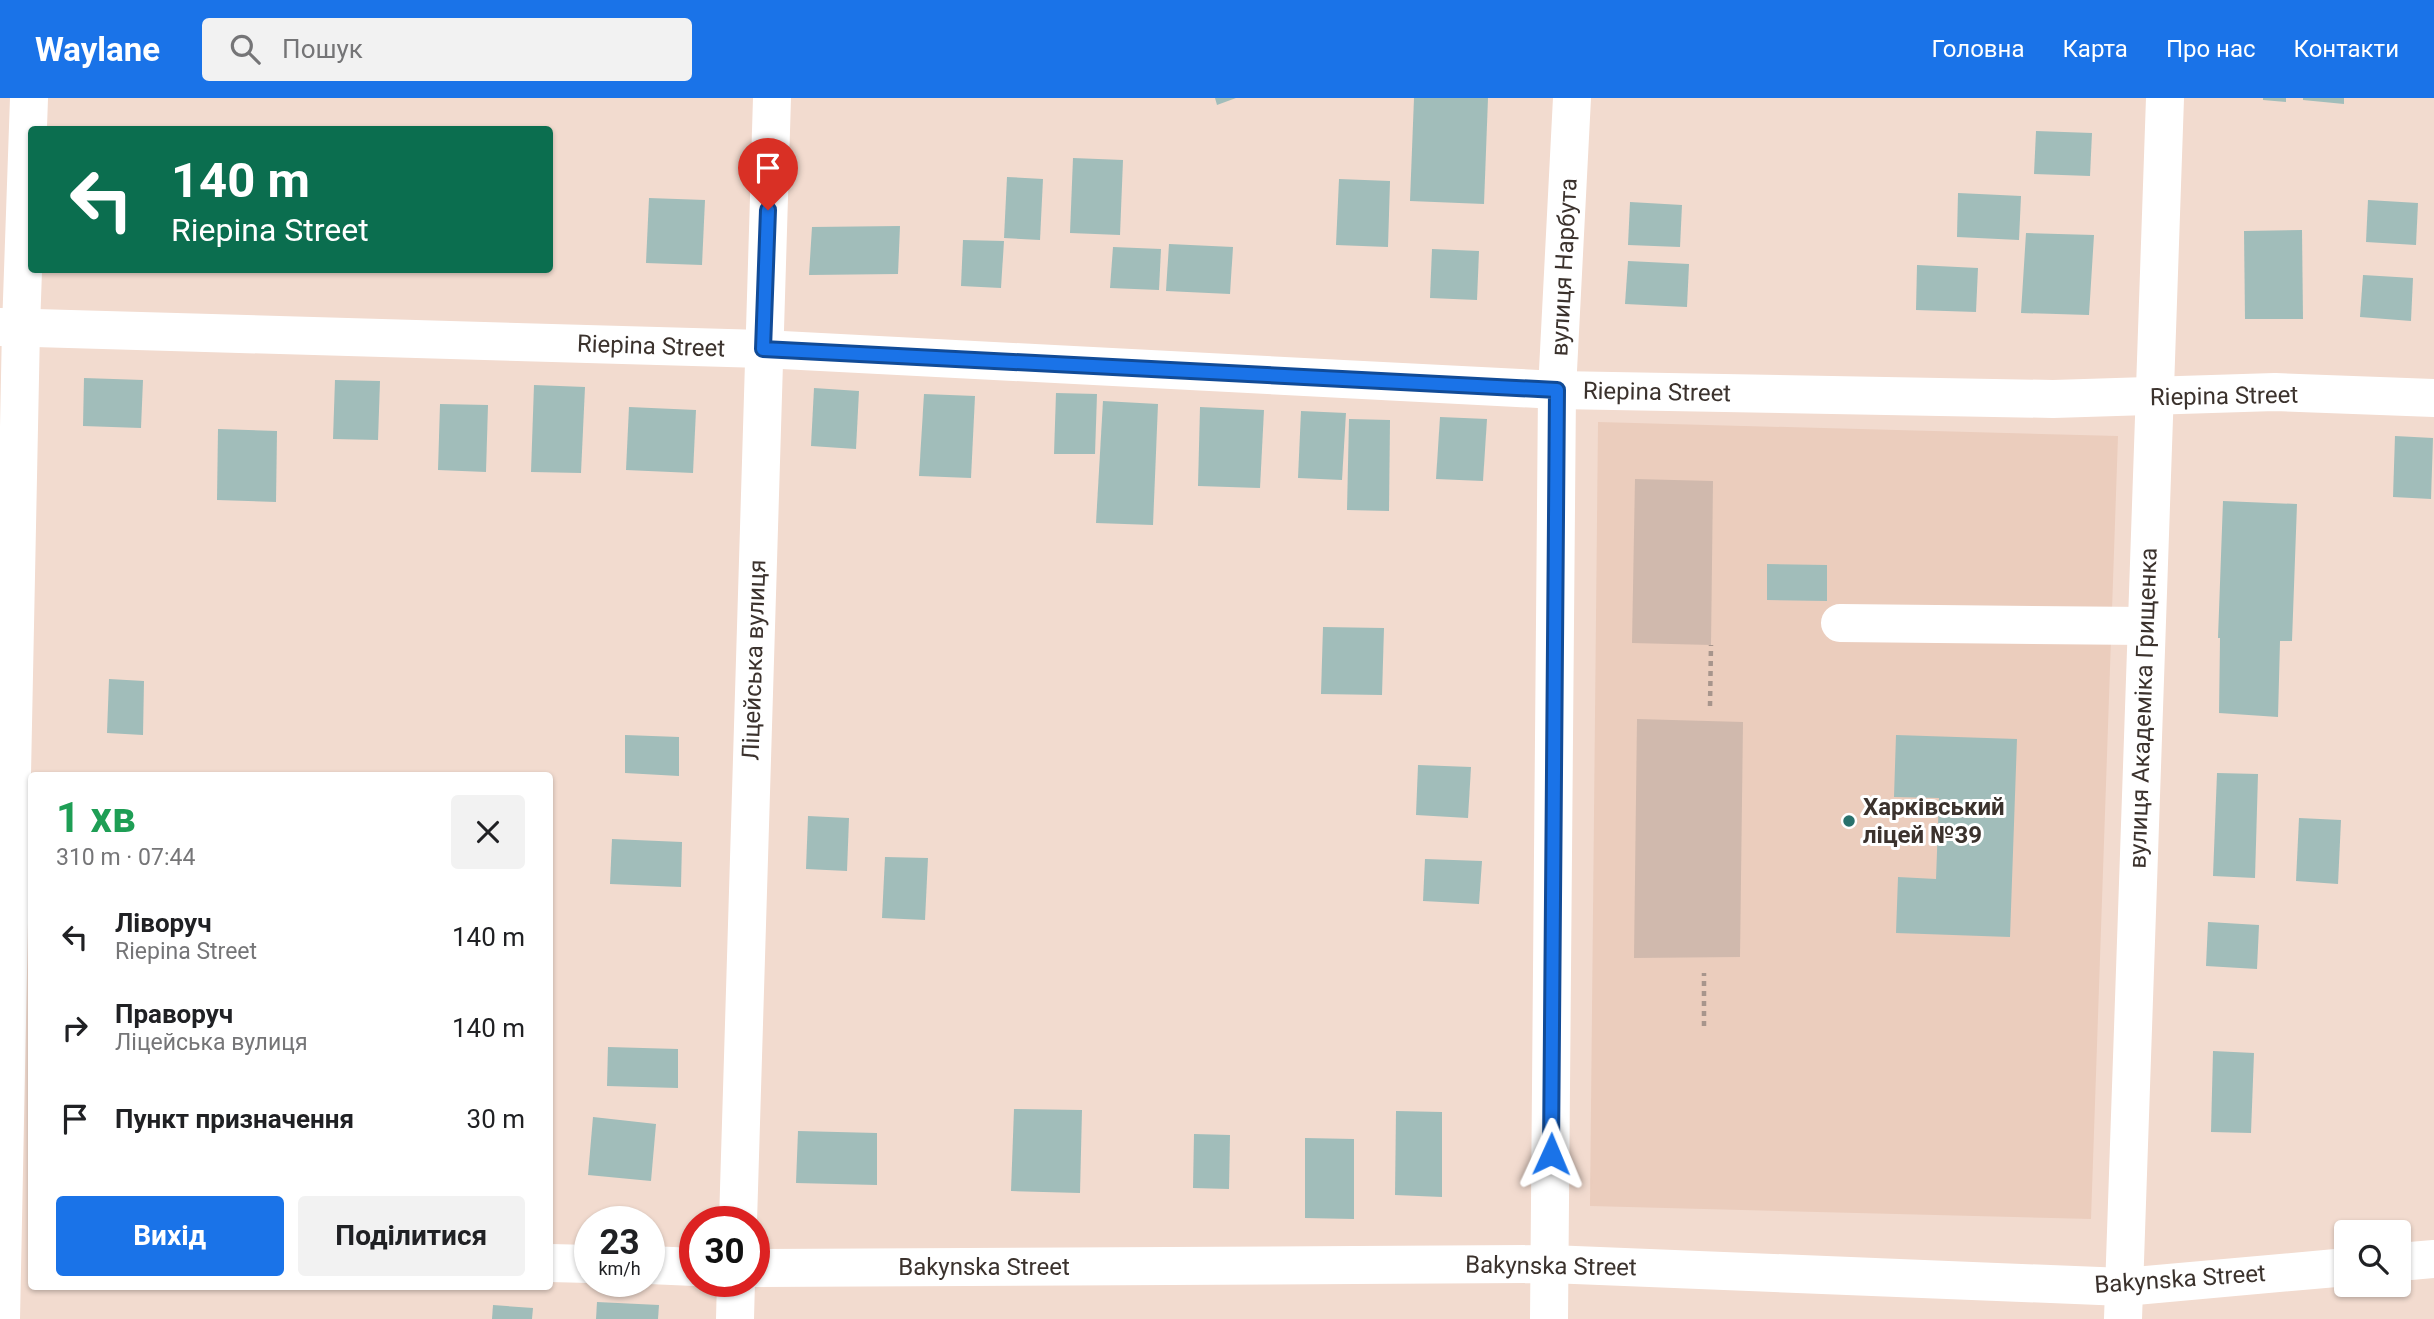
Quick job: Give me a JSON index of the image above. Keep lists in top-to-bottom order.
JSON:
{
  "streets": {
    "street": [
      "вулиця Нарбута",
      "Riepina Street",
      "Ліцейська вулиця",
      "вулиця Академіка Грищенка",
      "Bakynska Street"
    ]
  },
  "crossings": [
    ["вулиця Нарбута", "Riepina Street"],
    ["вулиця Нарбута", "Bakynska Street"],
    ["Riepina Street", "Ліцейська вулиця"],
    ["Riepina Street", "вулиця Академіка Грищенка"],
    ["вулиця Академіка Грищенка", "Bakynska Street"]
  ],
  "places": ["Харківський ліцей №39"],
  "page": {
    "header": "Waylane",
    "search": "Пошук",
    "nav": [
      "Головна",
      "Карта",
      "Про нас",
      "Контакти"
    ],
    "turn": ["140 m", "Riepina Street"],
    "heading": ["1 хв", "310 m · 07:44"],
    "list": [
      {
        "name": "Ліворуч",
        "note": "Riepina Street",
        "value": "140 m"
      },
      {
        "name": "Праворуч",
        "note": "Ліцейська вулиця",
        "value": "140 m"
      },
      {
        "name": "Пункт призначення",
        "value": "30 m"
      }
    ],
    "buttons": ["Вихід", "Поділитися"],
    "speed": "23 km/h",
    "limit": "30"
  }
}
